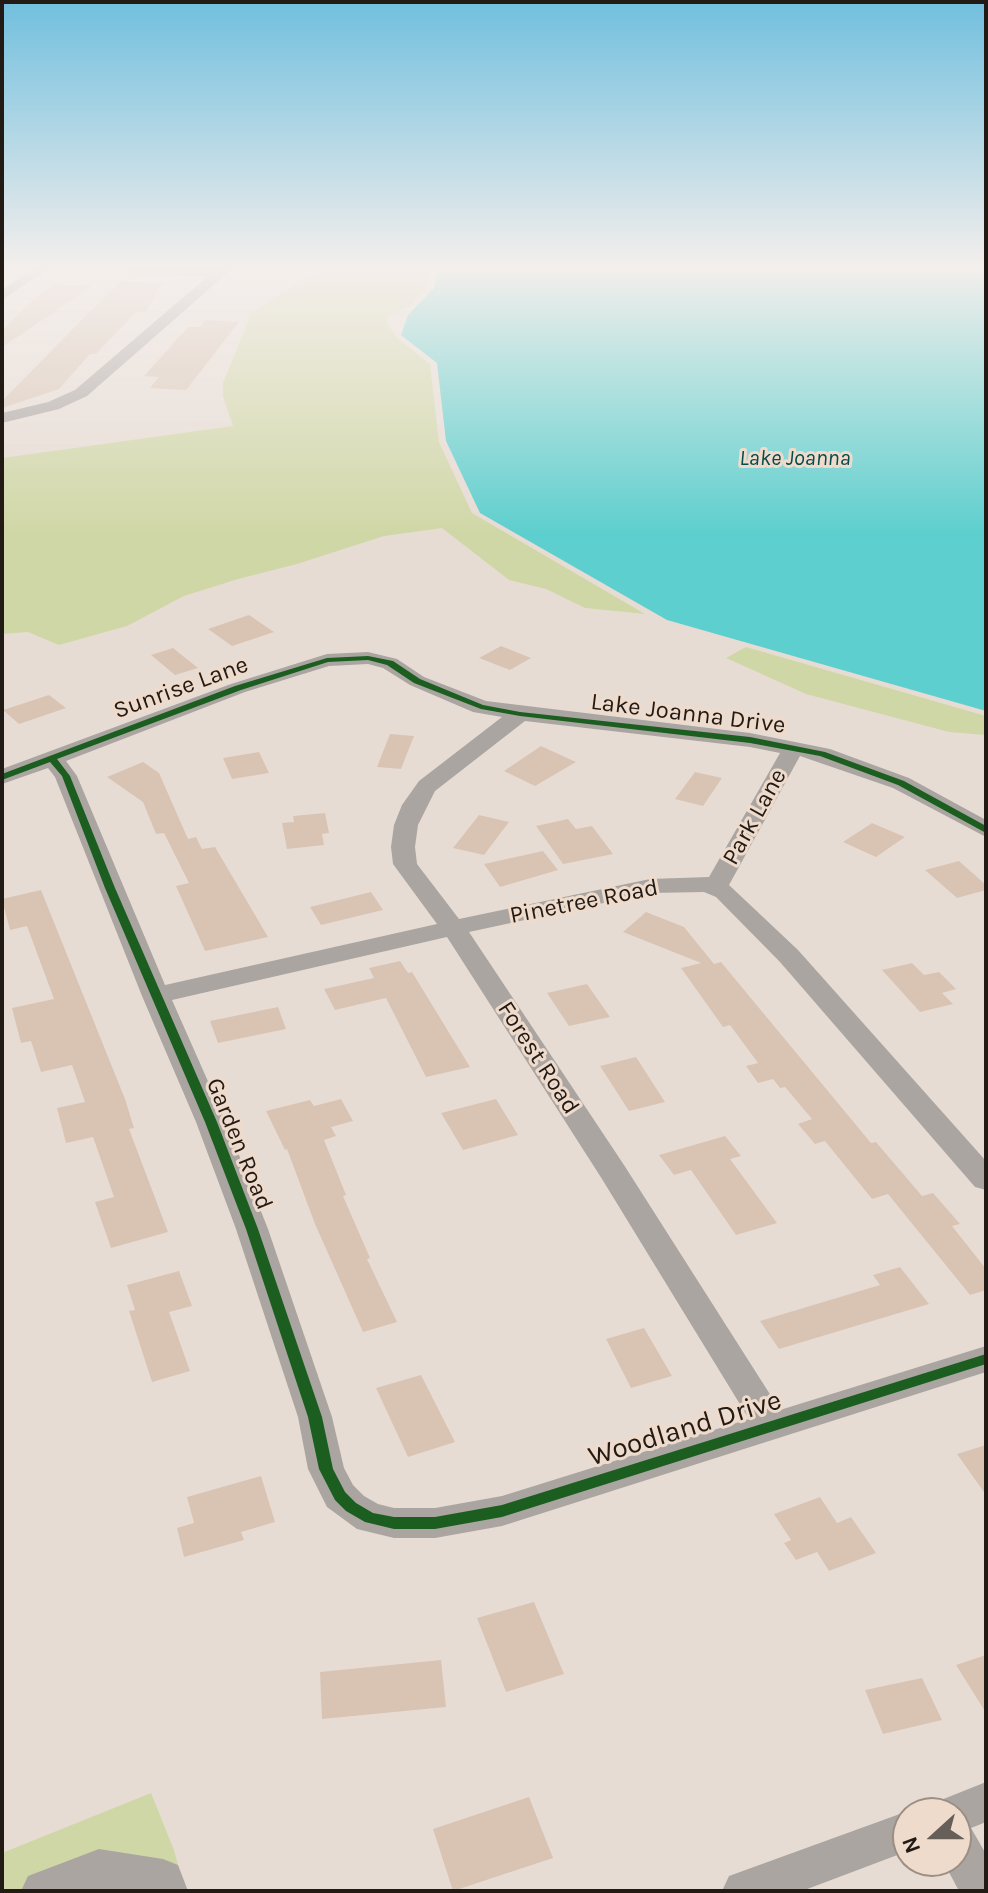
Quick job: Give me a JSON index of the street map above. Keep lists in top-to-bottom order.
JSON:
{
  "streets": {
    "street": [
      "Sunrise Lane",
      "Lake Joanna Drive",
      "Park Lane",
      "Pinetree Road",
      "Forest Road",
      "Garden Road",
      "Woodland Drive"
    ]
  },
  "crossings": [
    ["Sunrise Lane", "Lake Joanna Drive"],
    ["Sunrise Lane", "Garden Road"],
    ["Lake Joanna Drive", "Park Lane"],
    ["Lake Joanna Drive", "Forest Road"],
    ["Park Lane", "Pinetree Road"],
    ["Pinetree Road", "Forest Road"],
    ["Pinetree Road", "Garden Road"],
    ["Forest Road", "Woodland Drive"],
    ["Garden Road", "Woodland Drive"]
  ],
  "water": ["Lake Joanna"],
  "north": "left"
}
